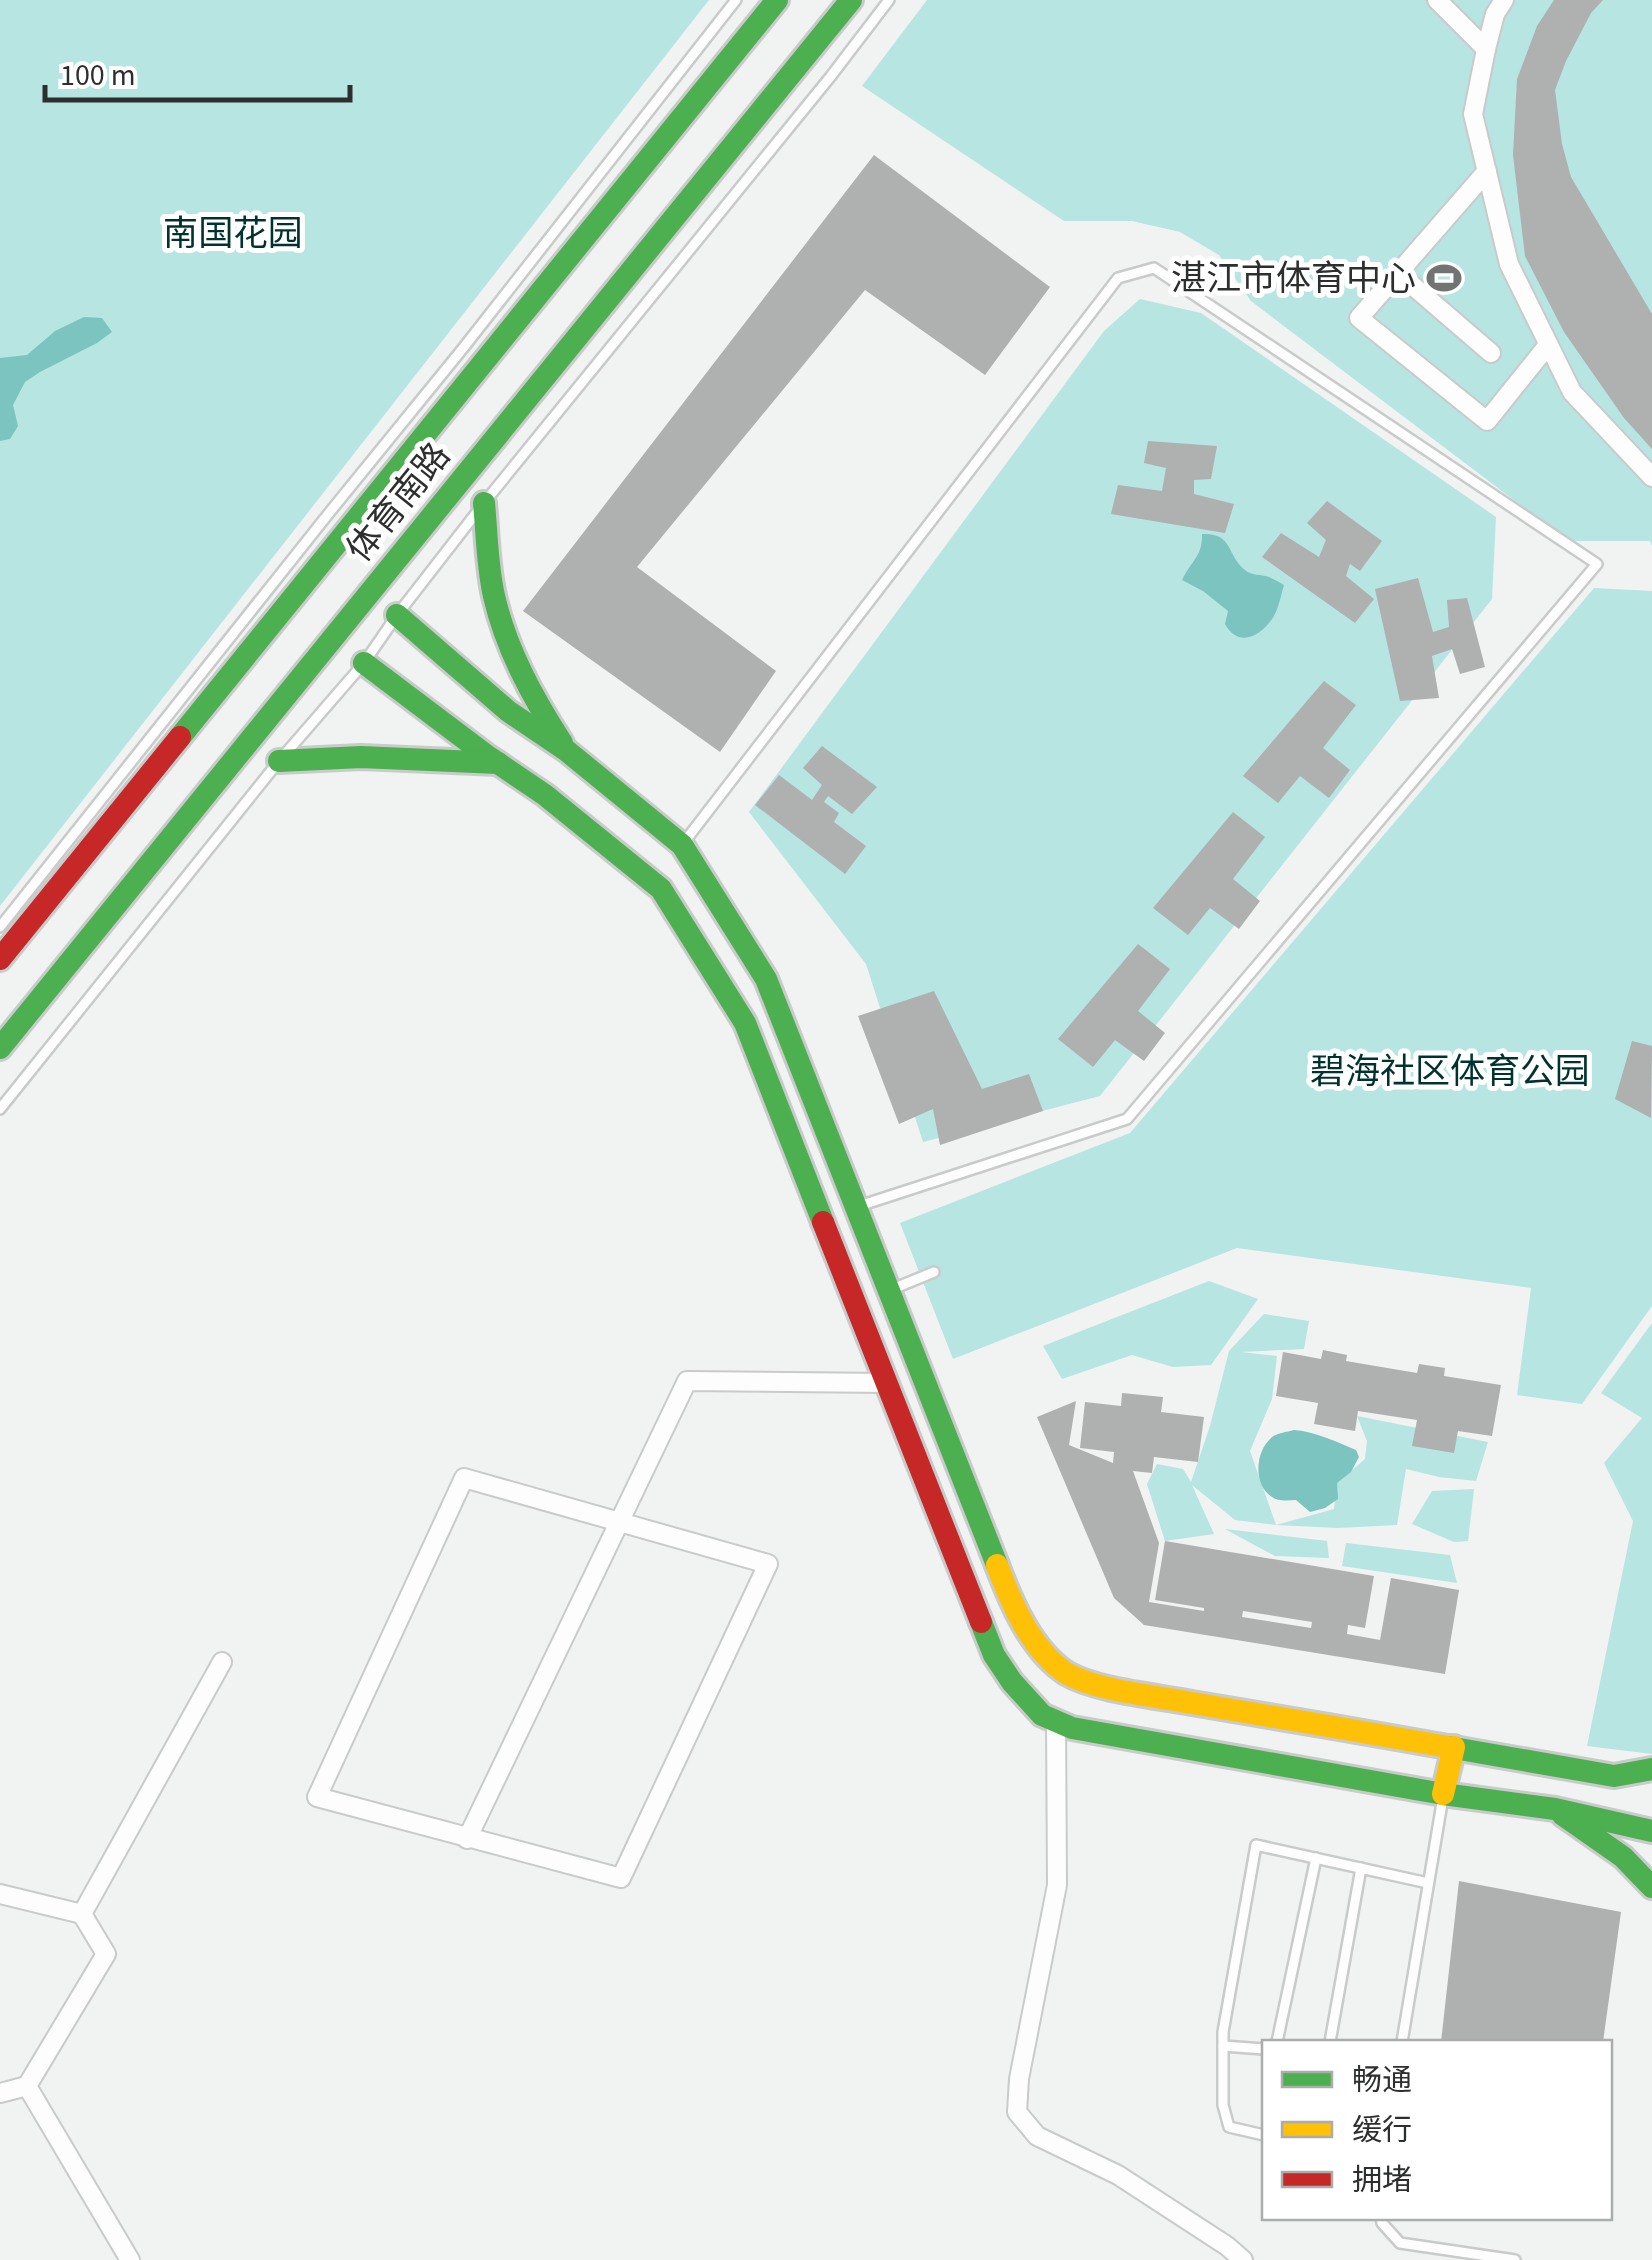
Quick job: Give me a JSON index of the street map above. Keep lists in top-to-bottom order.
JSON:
{
  "streets": {
    "street": ["体育南路"]
  },
  "parks": ["南国花园", "碧海社区体育公园"],
  "places": {
    "sports": ["湛江市体育中心"]
  },
  "legend": ["畅通", "缓行", "拥堵"],
  "scale_bar": "100 m"
}
